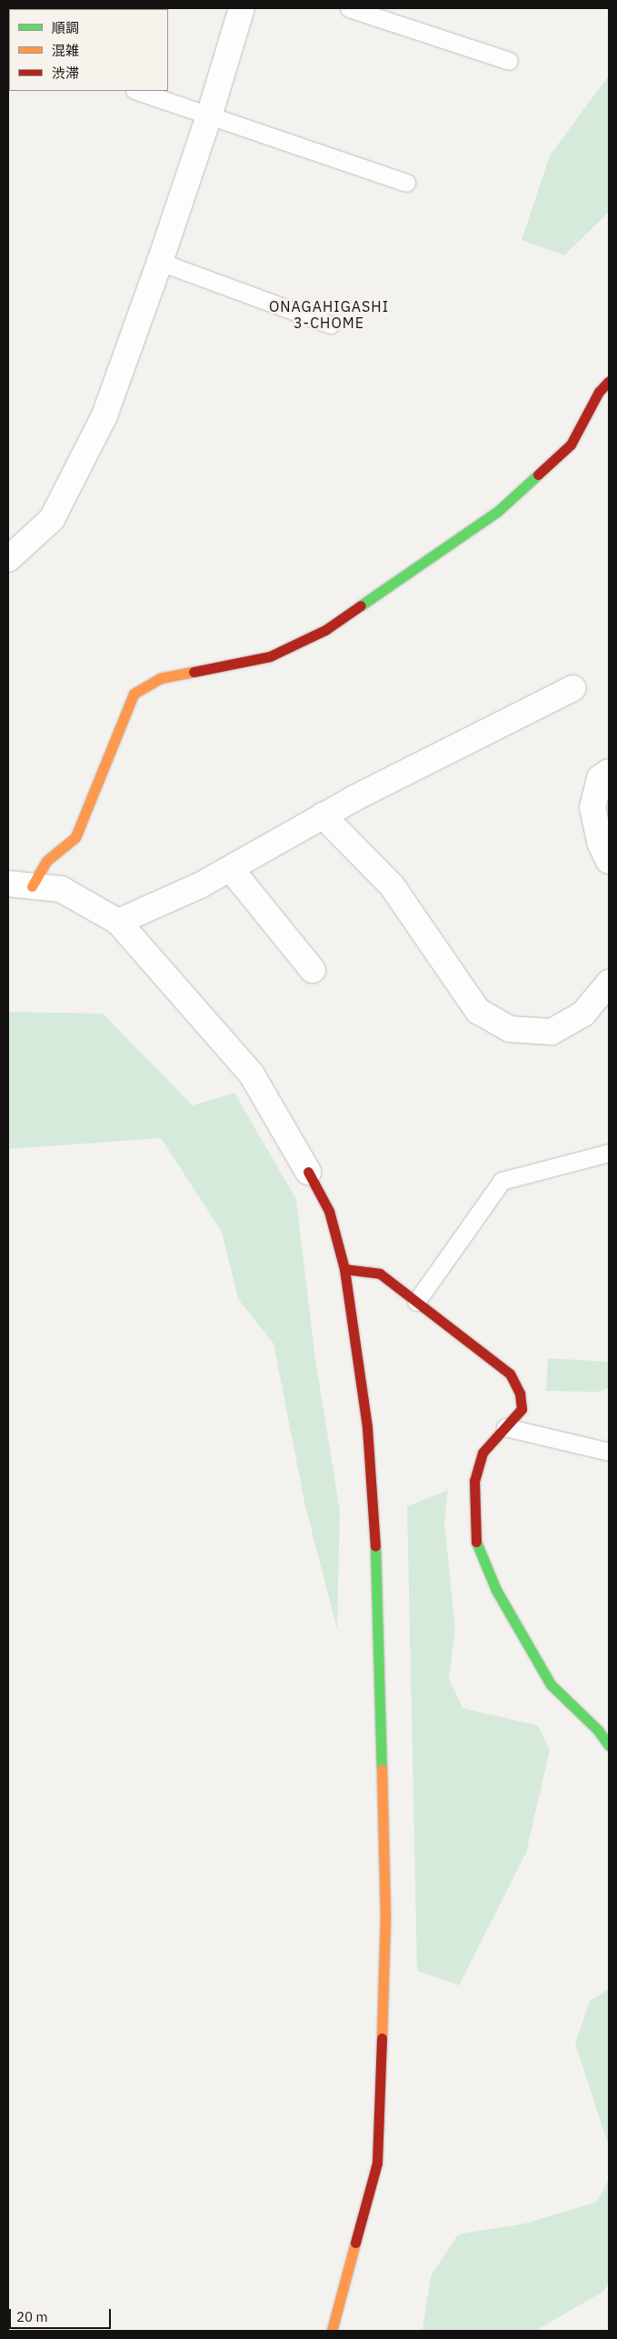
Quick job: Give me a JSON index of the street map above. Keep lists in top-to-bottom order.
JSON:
{
  "districts": ["ONAGAHIGASHI 3-CHOME"],
  "legend": ["順調", "混雑", "渋滞"],
  "scale_bar": "20 m"
}
